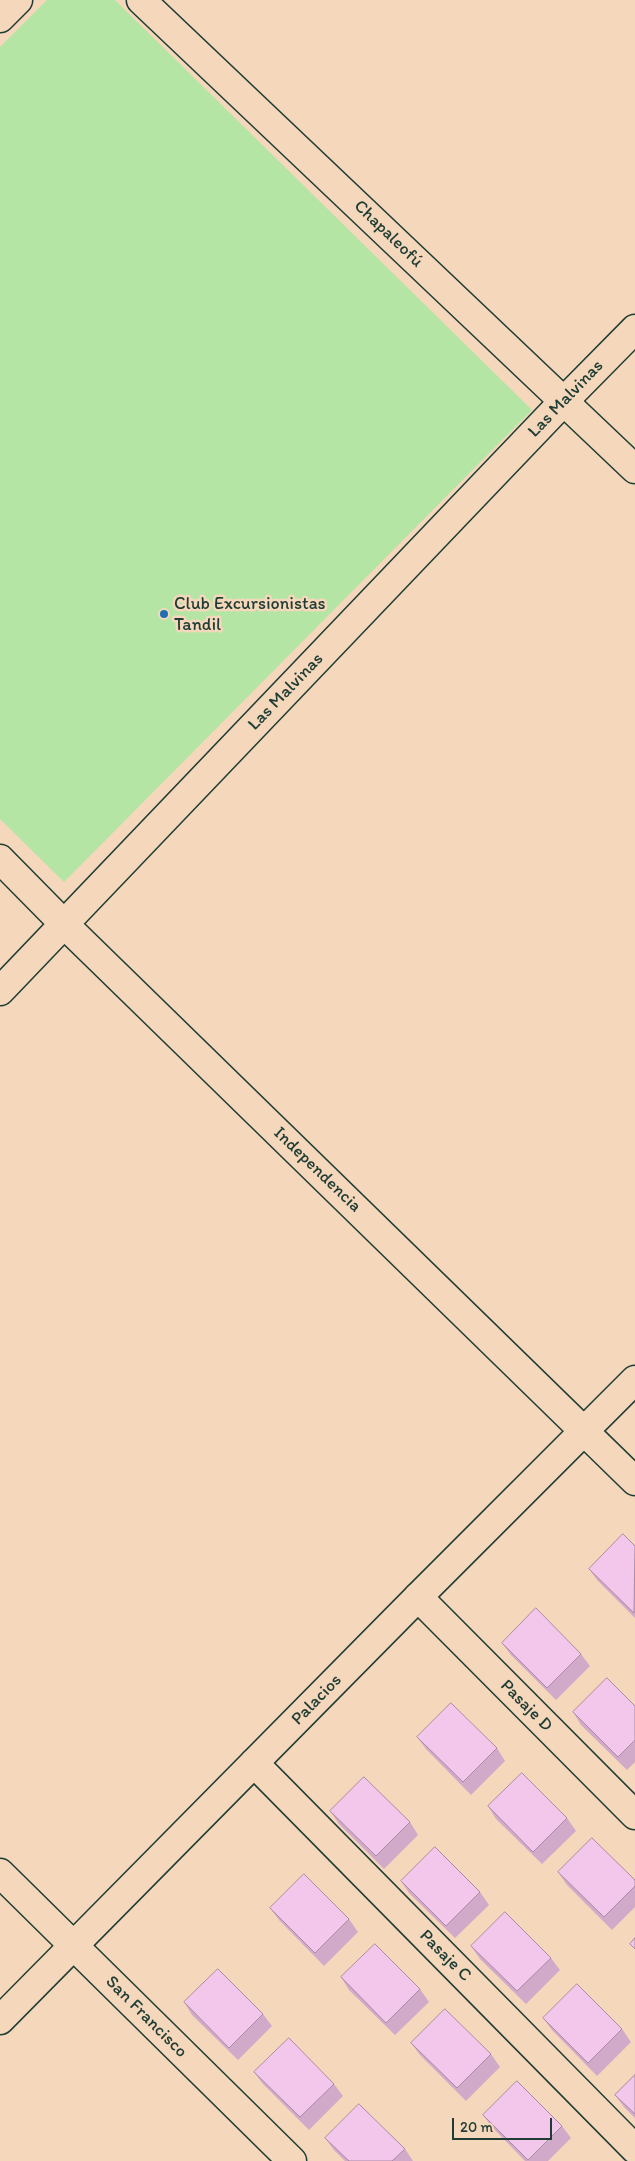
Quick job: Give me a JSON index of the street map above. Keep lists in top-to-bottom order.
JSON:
{
  "streets": {
    "street": [
      "Chapaleofú",
      "Las Malvinas",
      "Independencia",
      "Palacios",
      "Pasaje D",
      "Pasaje C",
      "San Francisco"
    ]
  },
  "crossings": [
    ["Chapaleofú", "Las Malvinas"],
    ["Las Malvinas", "Independencia"],
    ["Independencia", "Palacios"],
    ["Palacios", "Pasaje D"],
    ["Palacios", "Pasaje C"],
    ["Palacios", "San Francisco"]
  ],
  "places": ["Club Excursionistas Tandil"],
  "scale_bar": "20 m"
}
